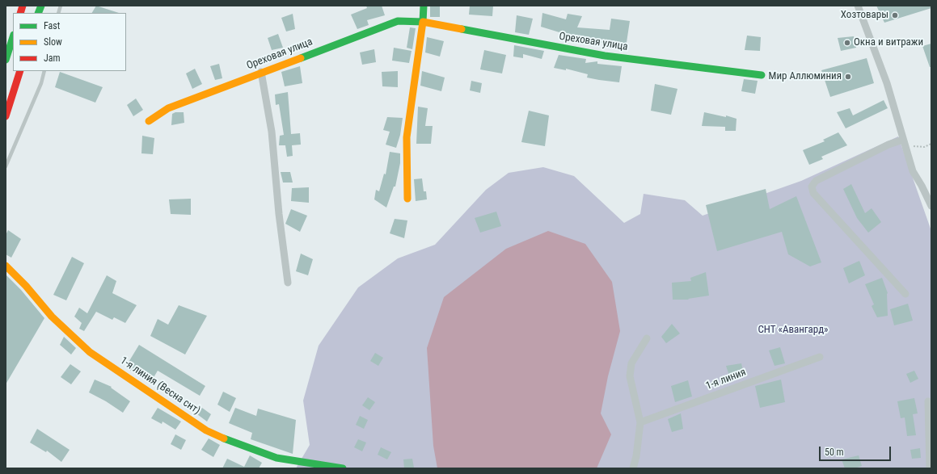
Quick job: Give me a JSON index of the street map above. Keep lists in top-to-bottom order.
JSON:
{
  "streets": {
    "street": ["Ореховая улица", "1-я линия", "1-я линия (Весна снт)"]
  },
  "parks": ["СНТ «Авангард»"],
  "places": ["Хозтовары", "Окна и витражи", "Мир Аллюминия"],
  "legend": ["Fast", "Slow", "Jam"],
  "scale_bar": "50 m"
}
